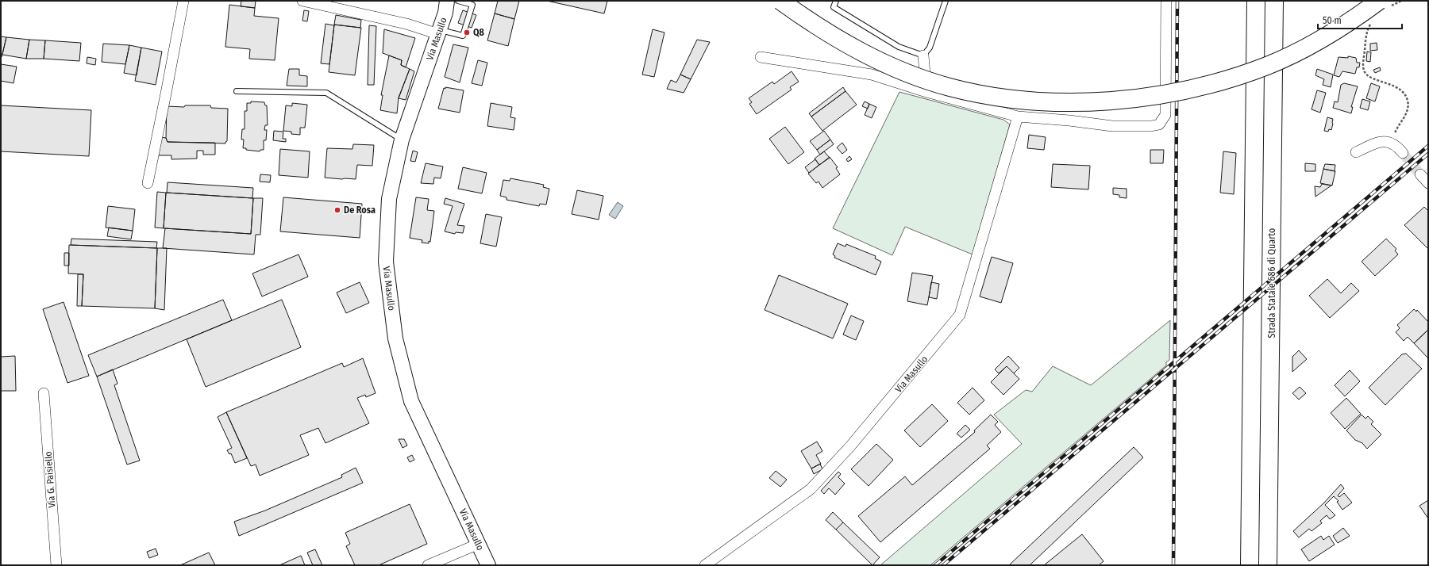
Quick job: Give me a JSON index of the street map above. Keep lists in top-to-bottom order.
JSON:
{
  "streets": {
    "highway": ["Strada Statale 686 di Quarto"],
    "main road": ["Via Masullo"],
    "street": ["Via G. Paisiello"]
  },
  "places": ["Q8", "De Rosa"],
  "scale_bar": "50 m"
}
